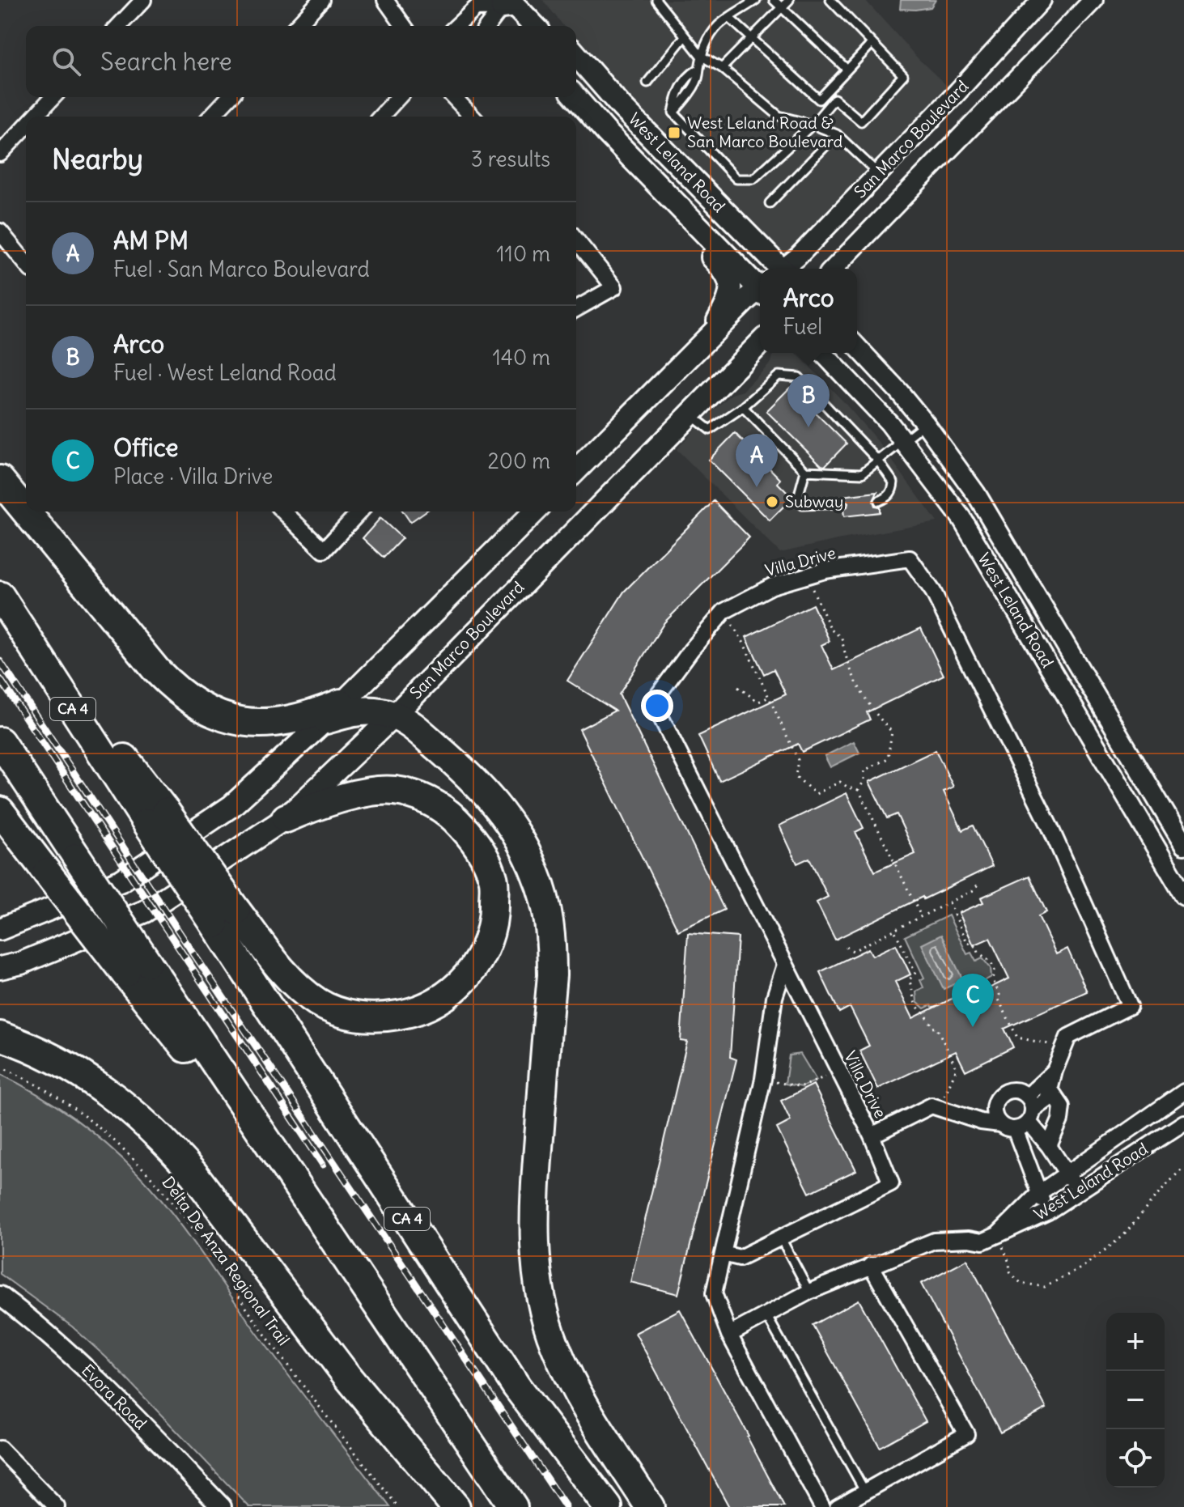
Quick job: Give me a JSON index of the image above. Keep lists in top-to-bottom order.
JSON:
{
  "streets": {
    "highway": ["CA 4"],
    "main road": ["San Marco Boulevard", "West Leland Road"],
    "street": ["Villa Drive", "Evora Road"],
    "path": ["Delta De Anza Regional Trail"]
  },
  "places": {
    "transit": ["West Leland Road & San Marco Boulevard"],
    "other": ["Subway"]
  },
  "page": {
    "search": "Search here",
    "heading": ["Nearby", "3 results"],
    "list": [
      {
        "mark": "A",
        "name": "AM PM",
        "note": "Fuel · San Marco Boulevard",
        "value": "110 m"
      },
      {
        "mark": "B",
        "name": "Arco",
        "note": "Fuel · West Leland Road",
        "value": "140 m"
      },
      {
        "mark": "C",
        "name": "Office",
        "note": "Place · Villa Drive",
        "value": "200 m"
      }
    ],
    "popup": ["Arco", "Fuel"],
    "pins": ["B", "A", "C"],
    "map_buttons": ["+", "−"]
  }
}
